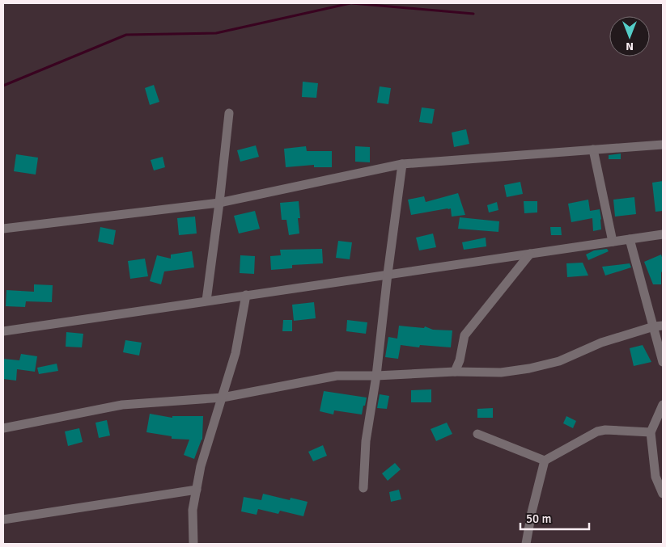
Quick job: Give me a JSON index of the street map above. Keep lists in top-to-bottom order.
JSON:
{
  "scale_bar": "50 m",
  "north": "bottom"
}
